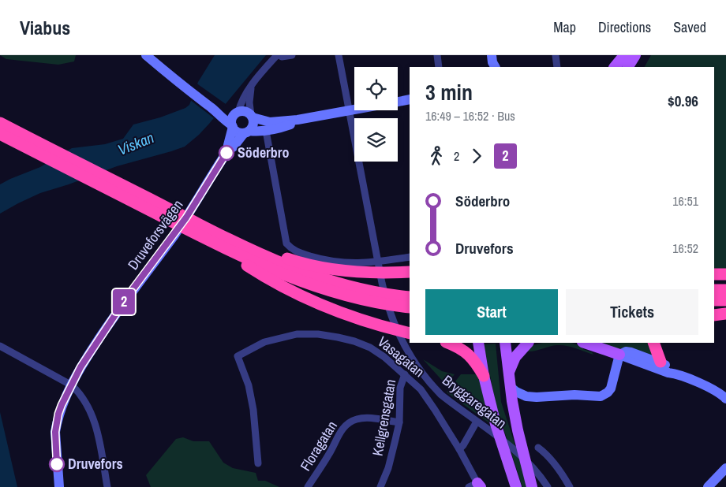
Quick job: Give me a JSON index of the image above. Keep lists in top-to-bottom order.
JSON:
{
  "streets": {
    "street": [
      "Druveforsvägen",
      "Vasagatan",
      "Bryggaregatan",
      "Kellgrensgatan",
      "Floragatan"
    ]
  },
  "crossings": [
    ["Vasagatan", "Kellgrensgatan"],
    ["Kellgrensgatan", "Floragatan"]
  ],
  "water": ["Viskan"],
  "places": ["Söderbro", "Druvefors"],
  "lines": ["bus line 2"],
  "page": {
    "header": "Viabus",
    "nav": ["Map", "Directions", "Saved"],
    "on_map": "2",
    "heading": ["3 min", "16:49 – 16:52 · Bus", "$0.96"],
    "legs": ["2", "2"],
    "list": [
      {
        "name": "Söderbro",
        "value": "16:51"
      },
      {
        "name": "Druvefors",
        "value": "16:52"
      }
    ],
    "buttons": ["Start", "Tickets"]
  }
}
